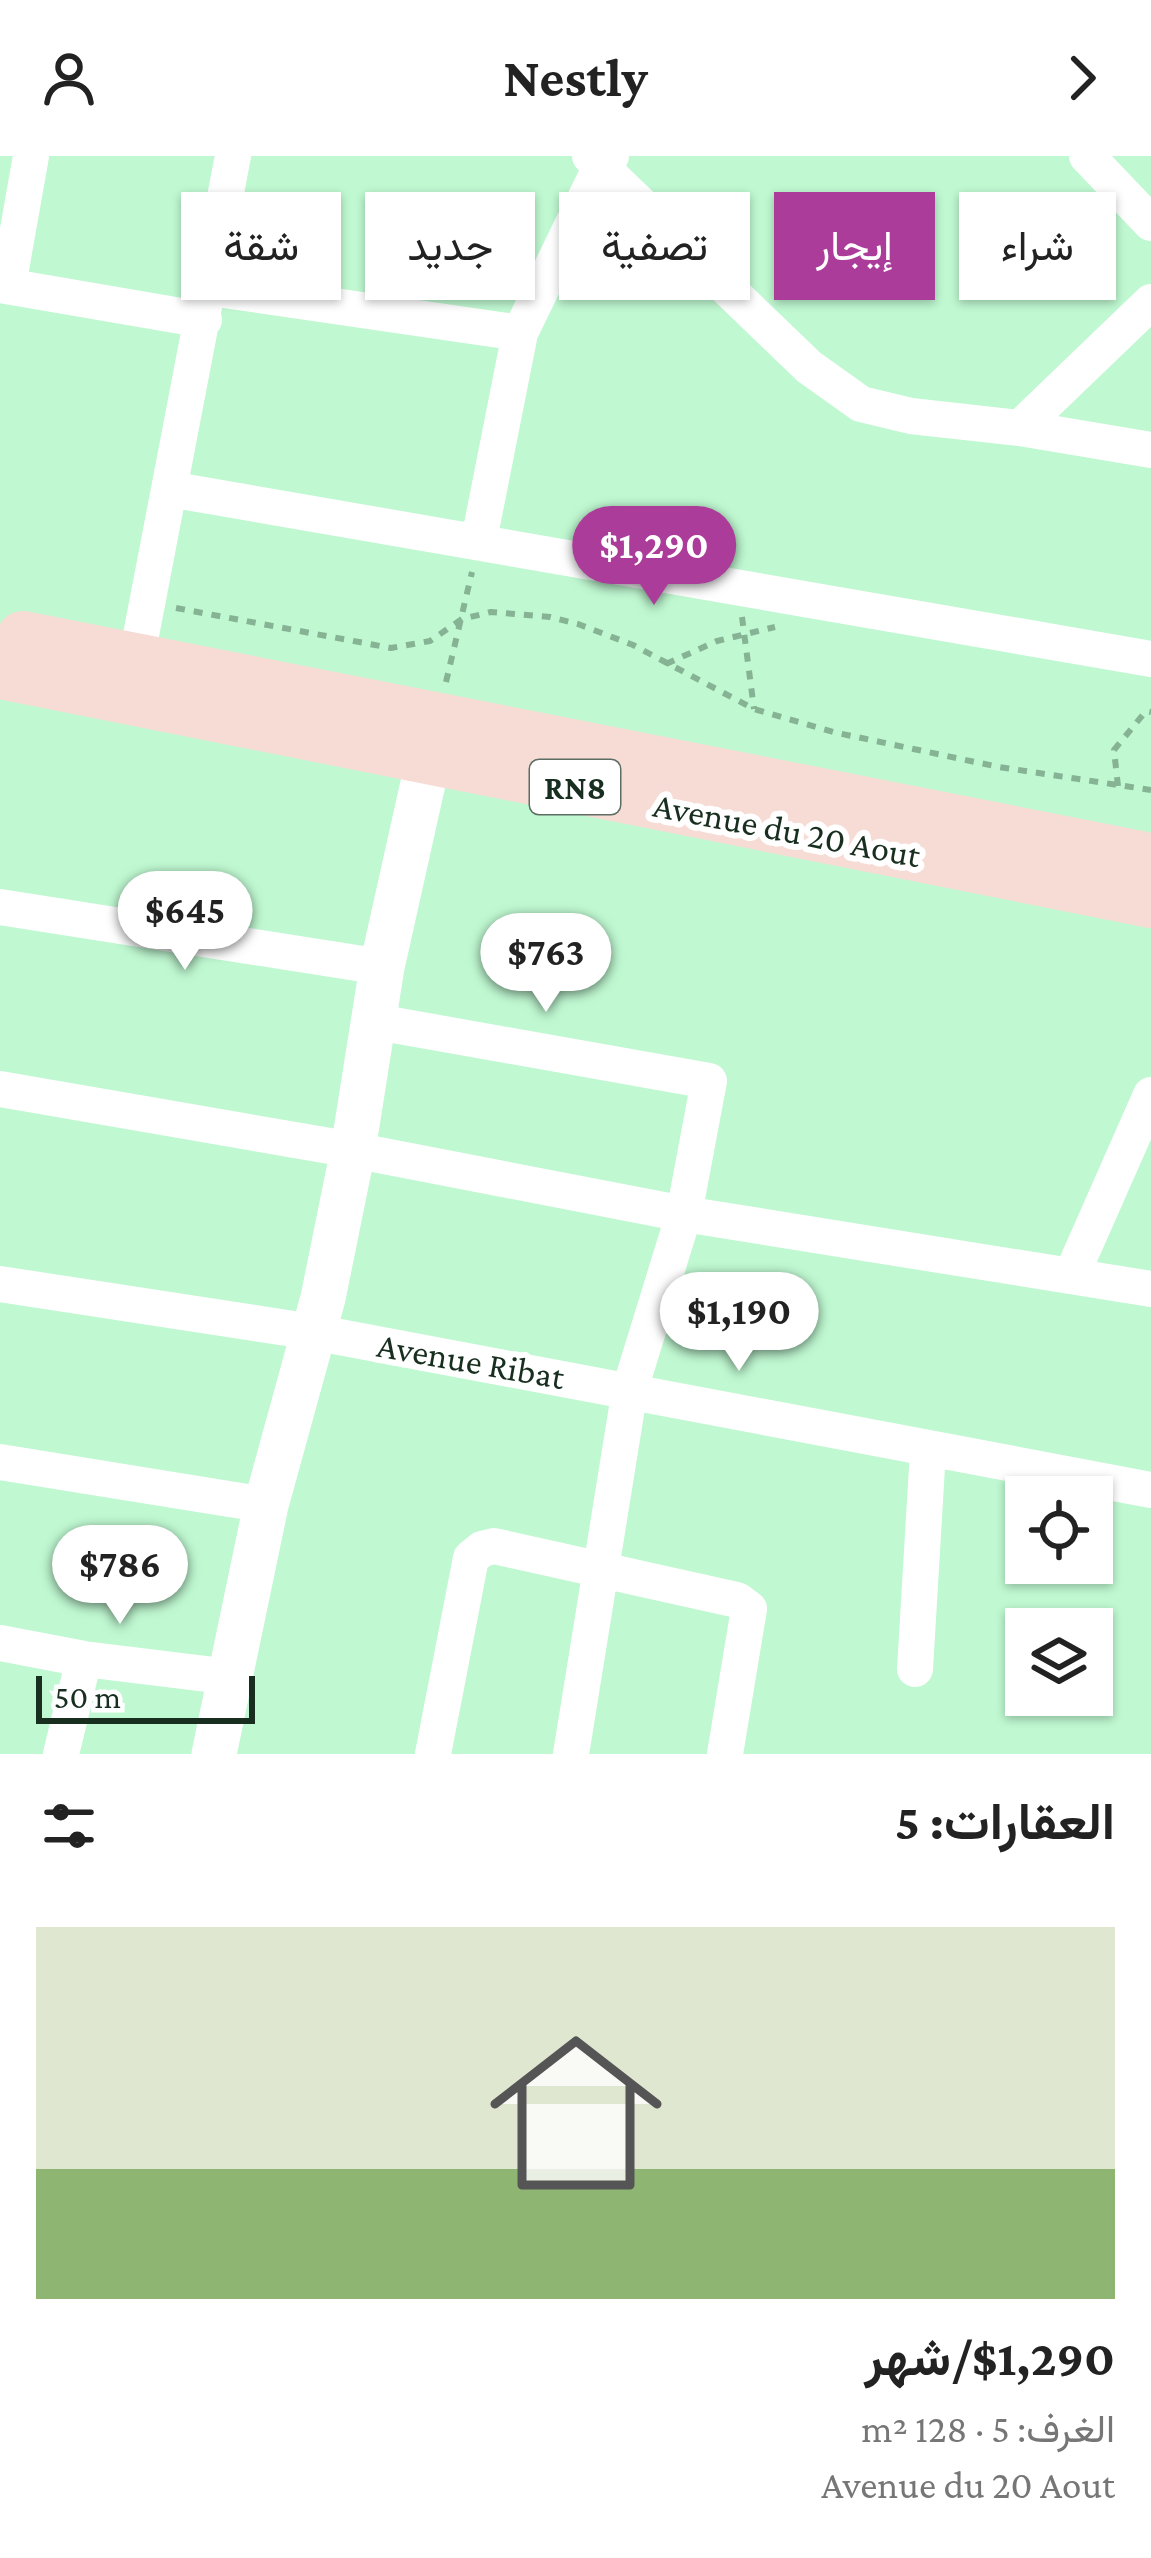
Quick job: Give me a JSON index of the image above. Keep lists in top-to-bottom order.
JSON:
{
  "streets": {
    "main road": ["RN8", "Avenue du 20 Aout"],
    "street": ["Avenue Ribat"]
  },
  "scale_bar": "50 m",
  "page": {
    "header": "Nestly",
    "chip": [
      "شراء",
      "إيجار",
      "تصفية",
      "جديد",
      "شقة"
    ],
    "price": [
      "$1,290",
      "$645",
      "$763",
      "$1,190",
      "$786"
    ],
    "scale": "50 m",
    "heading": "العقارات: 5",
    "list": [
      {
        "name": "$1,290/شهر",
        "note": "الغرف: 5 · 128 m² · Avenue du 20 Aout"
      }
    ]
  }
}
